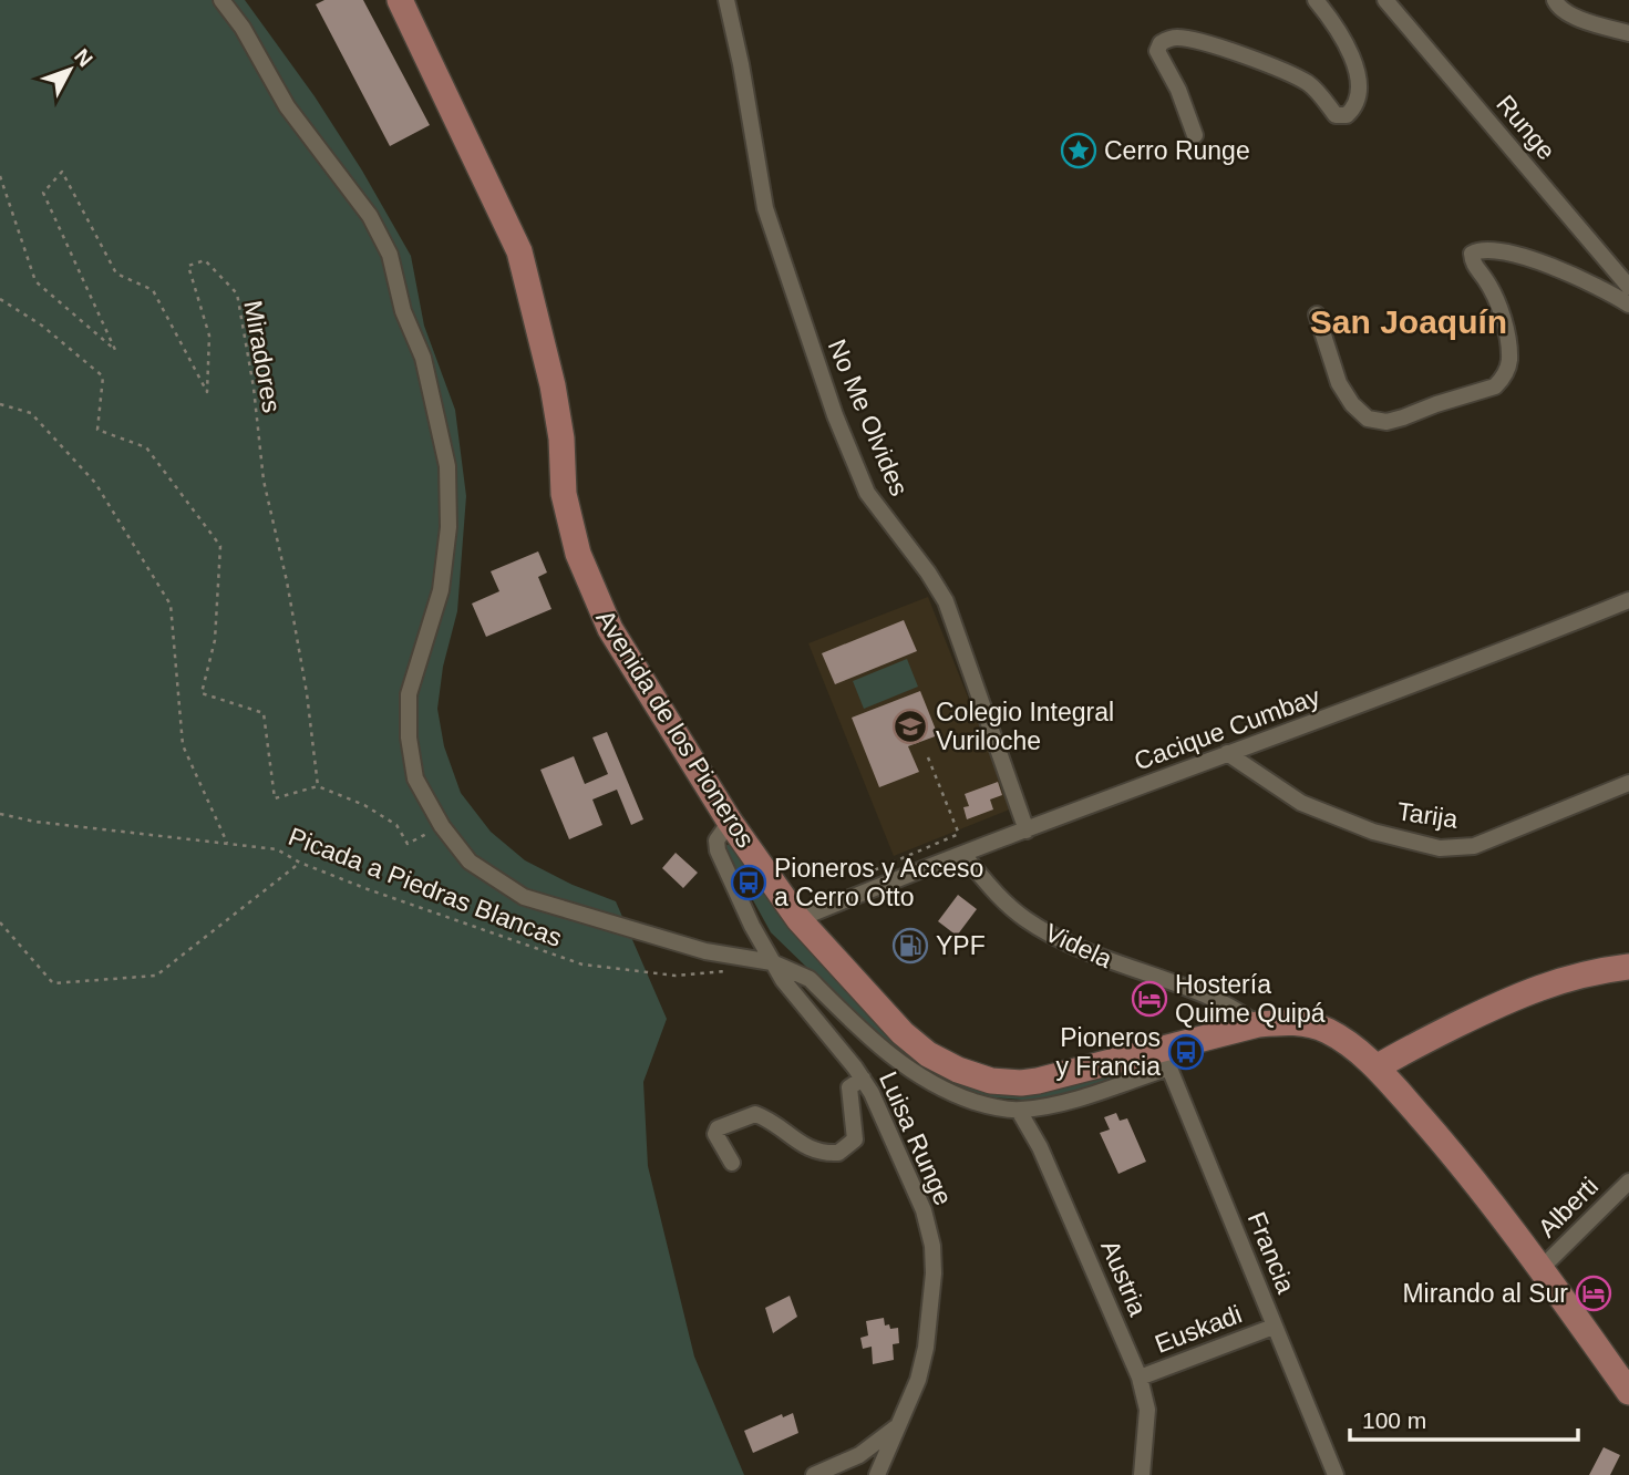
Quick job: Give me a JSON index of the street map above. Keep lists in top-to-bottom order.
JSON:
{
  "streets": {
    "main road": ["Avenida de los Pioneros"],
    "street": [
      "Runge",
      "No Me Olvides",
      "Cacique Cumbay",
      "Tarija",
      "Videla",
      "Luisa Runge",
      "Alberti",
      "Francia",
      "Austria",
      "Euskadi"
    ],
    "path": ["Miradores", "Picada a Piedras Blancas"]
  },
  "crossings": [
    ["No Me Olvides", "Cacique Cumbay"],
    ["Avenida de los Pioneros", "Cacique Cumbay"],
    ["Avenida de los Pioneros", "Videla"],
    ["Avenida de los Pioneros", "Luisa Runge"],
    ["Avenida de los Pioneros", "Alberti"],
    ["Avenida de los Pioneros", "Francia"],
    ["Cacique Cumbay", "Tarija"],
    ["Cacique Cumbay", "Videla"],
    ["Francia", "Euskadi"],
    ["Austria", "Euskadi"]
  ],
  "districts": ["San Joaquín"],
  "places": {
    "place": ["Cerro Runge"],
    "school or university": ["Colegio Integral Vuriloche"],
    "bus stop": ["Pioneros y Acceso a Cerro Otto", "Pioneros y Francia"],
    "fuel station": ["YPF"],
    "hotel": ["Hostería Quime Quipá", "Mirando al Sur"]
  },
  "scale_bar": "100 m",
  "north": "top right"
}
